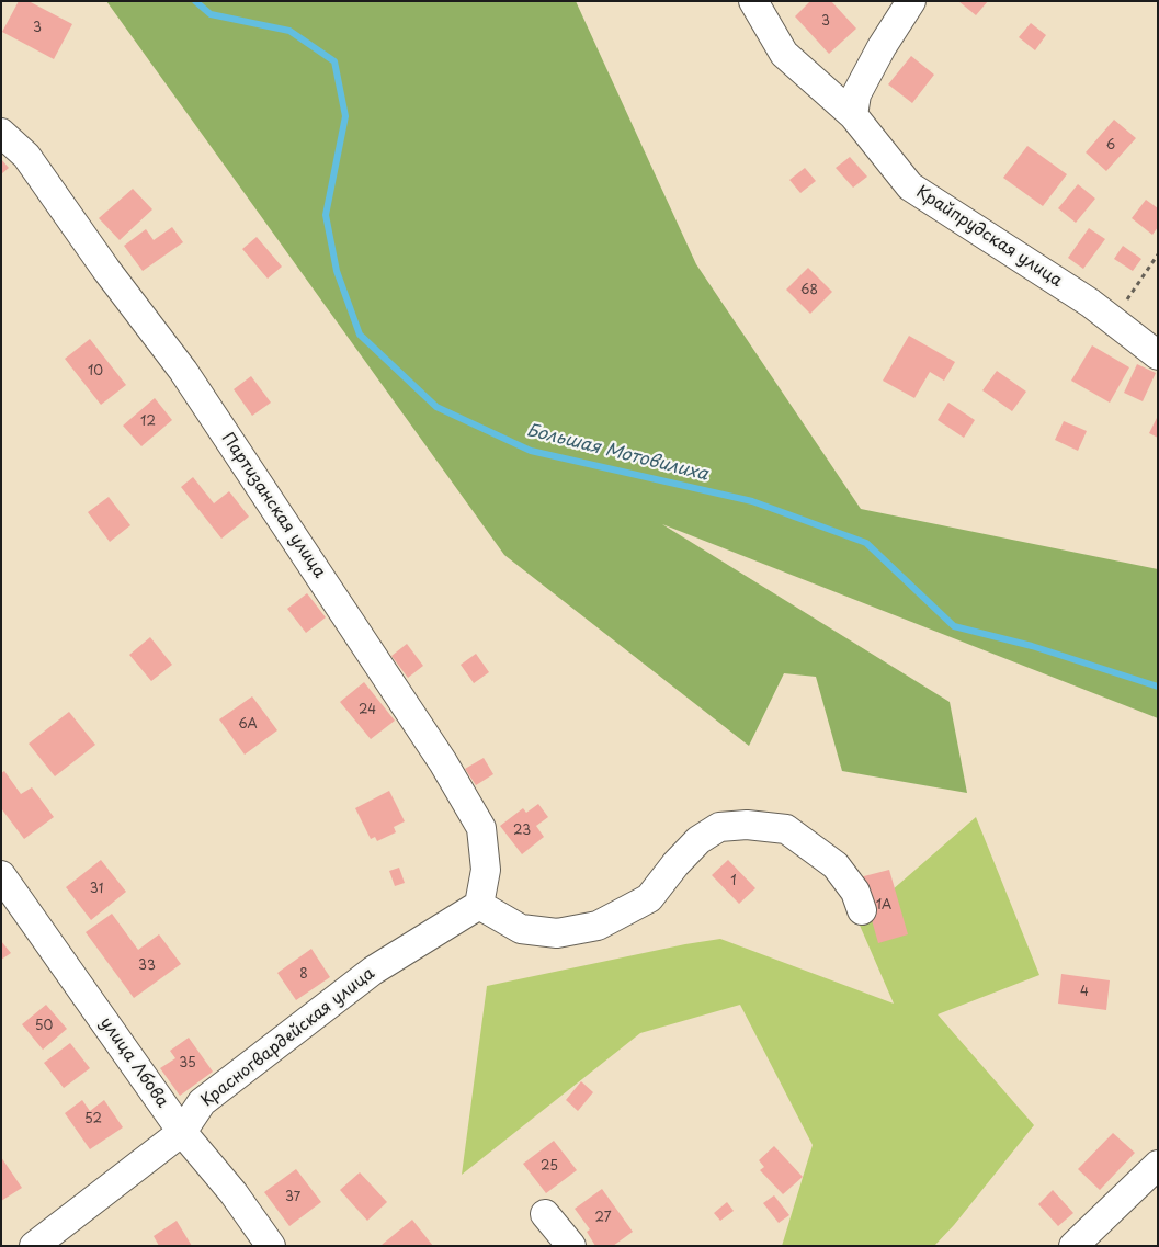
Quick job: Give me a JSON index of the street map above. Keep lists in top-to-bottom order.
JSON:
{
  "streets": {
    "street": [
      "Крайпрудская улица",
      "Партизанская улица",
      "Красногвардейская улица",
      "улица Лбова"
    ]
  },
  "crossings": [
    ["Партизанская улица", "Красногвардейская улица"],
    ["Красногвардейская улица", "улица Лбова"]
  ],
  "water": ["Большая Мотовилиха"],
  "house_numbers": [
    "3",
    "3",
    "6",
    "68",
    "10",
    "12",
    "24",
    "6А",
    "23",
    "1",
    "31",
    "1А",
    "33",
    "8",
    "4",
    "50",
    "35",
    "52",
    "25",
    "37",
    "27"
  ]
}
